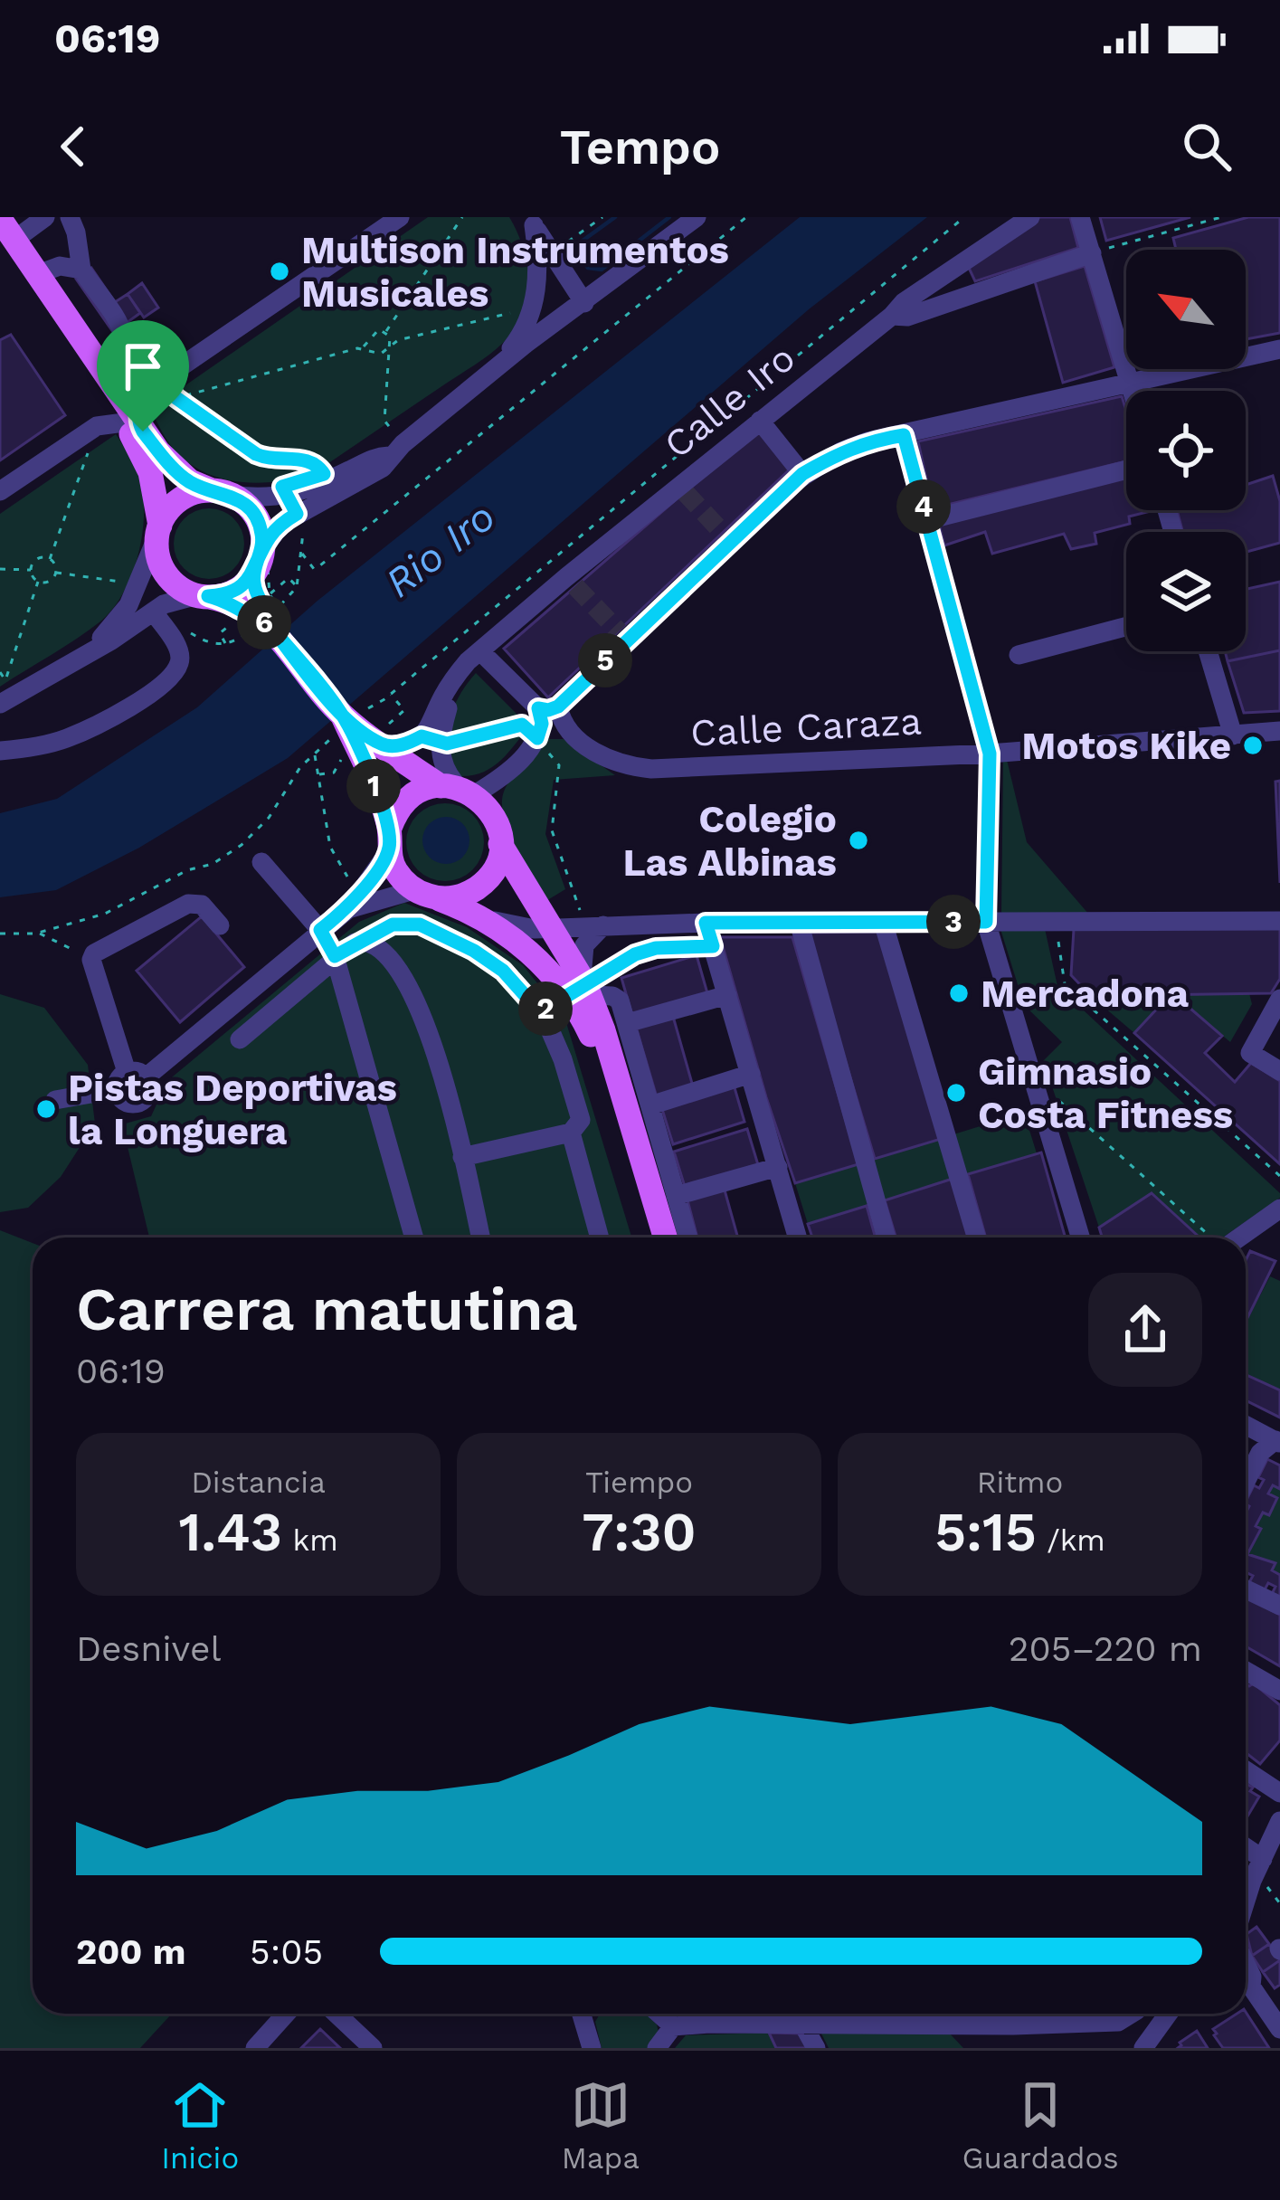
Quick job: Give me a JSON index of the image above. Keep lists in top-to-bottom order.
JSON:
{
  "streets": {
    "street": ["Calle Iro", "Calle Caraza"]
  },
  "water": ["Rio Iro"],
  "places": [
    "Multison Instrumentos Musicales",
    "Motos Kike",
    "Colegio Las Albinas",
    "Mercadona",
    "Gimnasio Costa Fitness",
    "Pistas Deportivas la Longuera"
  ],
  "north": "top left",
  "page": {
    "status": "06:19",
    "header": "Tempo",
    "pins": [
      "4",
      "6",
      "5",
      "1",
      "3",
      "2"
    ],
    "heading": ["Carrera matutina", "06:19"],
    "stats": [
      ["Distancia", "1.43 km"],
      ["Tiempo", "7:30"],
      ["Ritmo", "5:15 /km"]
    ],
    "chart": ["Desnivel", "205–220 m"],
    "list": [
      {
        "name": "200 m",
        "note": "5:05"
      }
    ],
    "tabs": ["Inicio", "Mapa", "Guardados"]
  }
}
